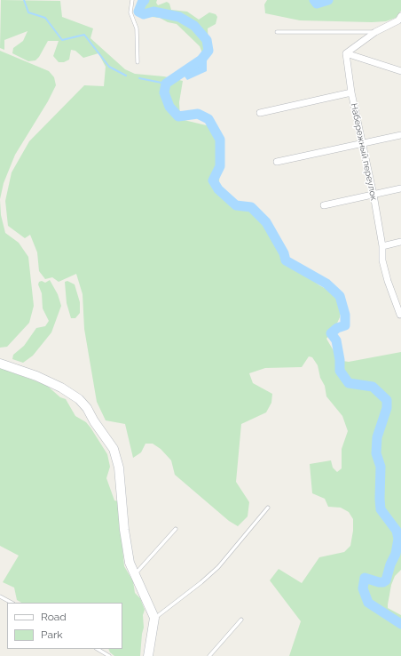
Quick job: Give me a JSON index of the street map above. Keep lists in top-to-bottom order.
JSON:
{
  "streets": {
    "street": ["Набережный переулок"]
  },
  "legend": ["Road", "Park"]
}
